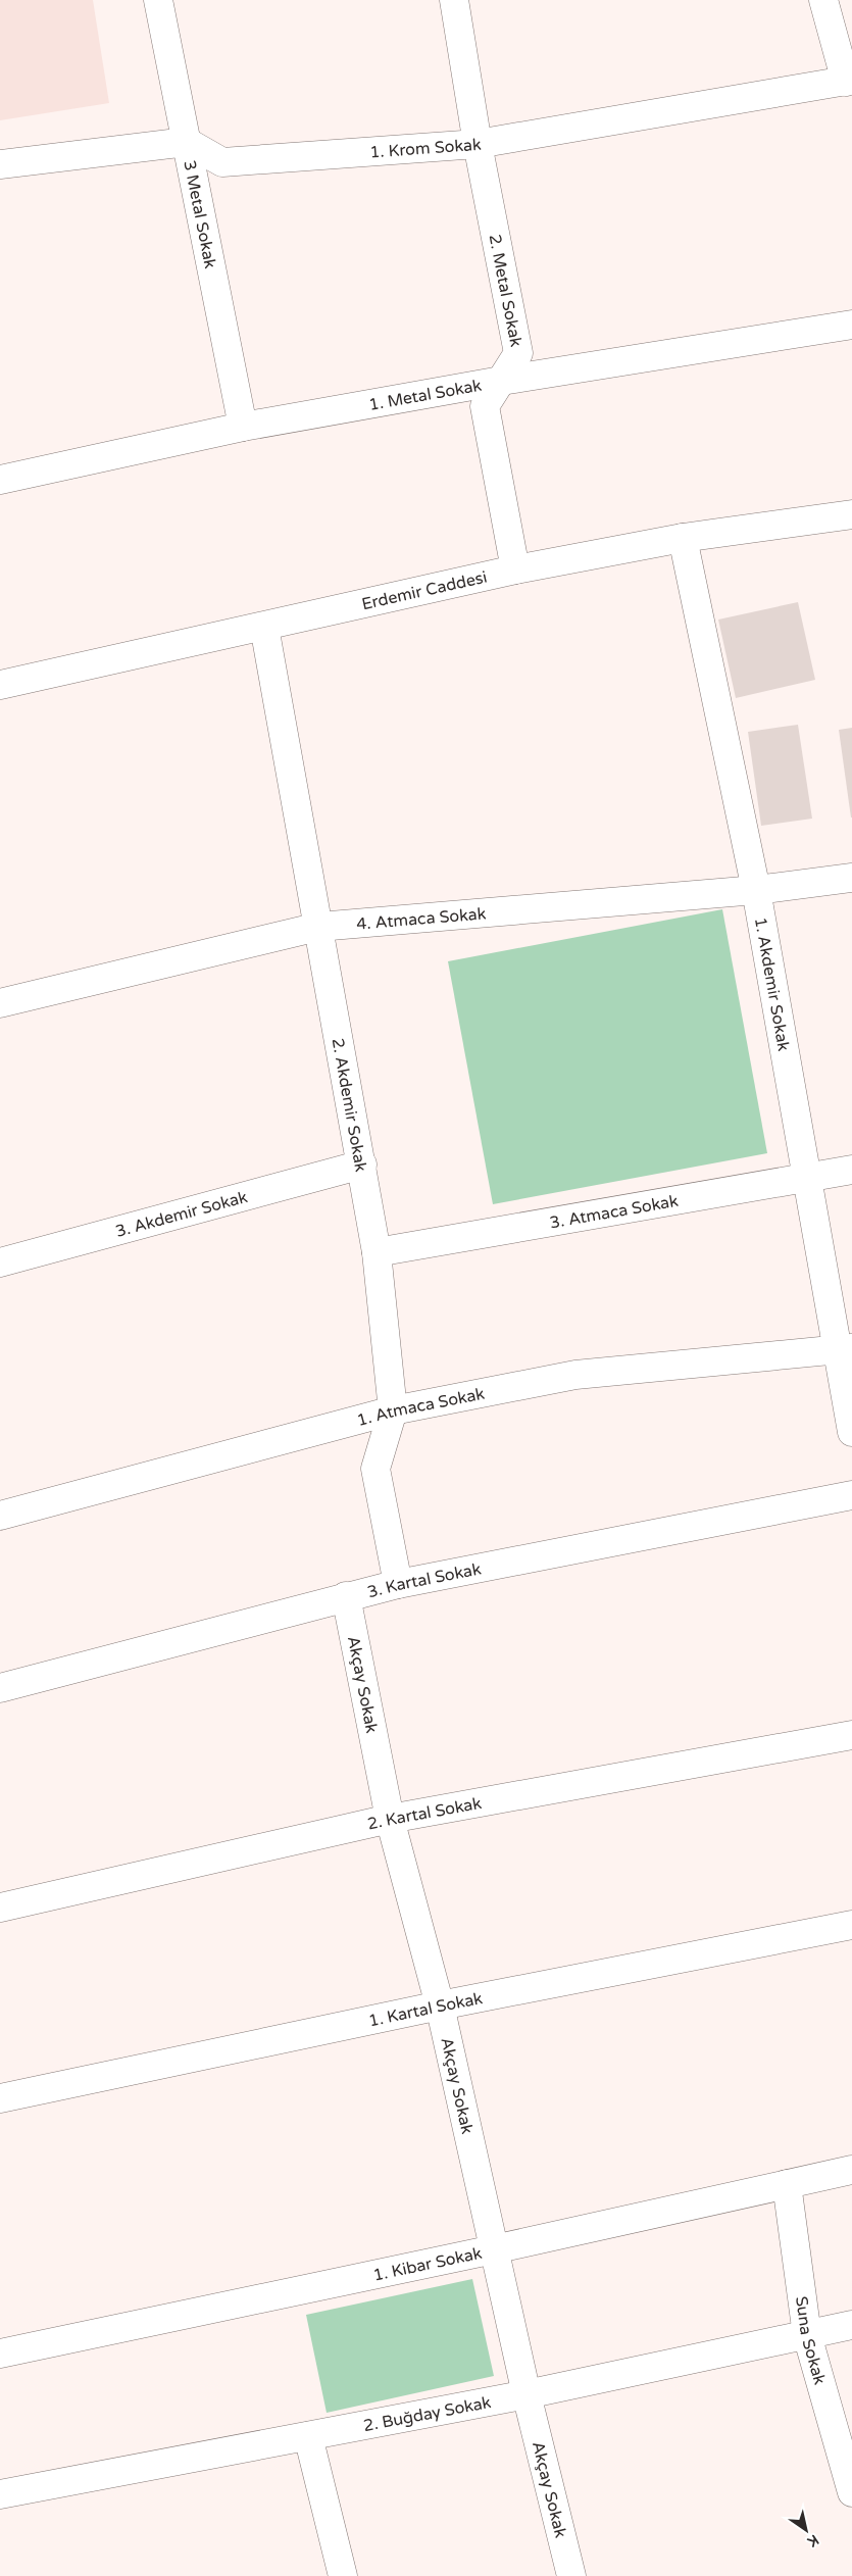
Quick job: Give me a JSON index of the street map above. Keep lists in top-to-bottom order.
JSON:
{
  "streets": {
    "street": [
      "1. Krom Sokak",
      "3 Metal Sokak",
      "2. Metal Sokak",
      "1. Metal Sokak",
      "Erdemir Caddesi",
      "4. Atmaca Sokak",
      "1. Akdemir Sokak",
      "2. Akdemir Sokak",
      "3. Atmaca Sokak",
      "3. Akdemir Sokak",
      "1. Atmaca Sokak",
      "3. Kartal Sokak",
      "Akçay Sokak",
      "2. Kartal Sokak",
      "1. Kartal Sokak",
      "1. Kibar Sokak",
      "Suna Sokak",
      "2. Buğday Sokak"
    ]
  },
  "crossings": [
    ["1. Krom Sokak", "3 Metal Sokak"],
    ["1. Krom Sokak", "2. Metal Sokak"],
    ["3 Metal Sokak", "1. Metal Sokak"],
    ["2. Metal Sokak", "1. Metal Sokak"],
    ["2. Metal Sokak", "Erdemir Caddesi"],
    ["Erdemir Caddesi", "1. Akdemir Sokak"],
    ["Erdemir Caddesi", "2. Akdemir Sokak"],
    ["4. Atmaca Sokak", "1. Akdemir Sokak"],
    ["4. Atmaca Sokak", "2. Akdemir Sokak"],
    ["1. Akdemir Sokak", "3. Atmaca Sokak"],
    ["1. Akdemir Sokak", "1. Atmaca Sokak"],
    ["2. Akdemir Sokak", "3. Atmaca Sokak"],
    ["2. Akdemir Sokak", "3. Akdemir Sokak"],
    ["2. Akdemir Sokak", "1. Atmaca Sokak"],
    ["2. Akdemir Sokak", "3. Kartal Sokak"],
    ["3. Kartal Sokak", "Akçay Sokak"],
    ["Akçay Sokak", "2. Kartal Sokak"],
    ["Akçay Sokak", "1. Kartal Sokak"],
    ["Akçay Sokak", "1. Kibar Sokak"],
    ["Akçay Sokak", "2. Buğday Sokak"],
    ["1. Kibar Sokak", "Suna Sokak"],
    ["Suna Sokak", "2. Buğday Sokak"]
  ],
  "north": "bottom right"
}
